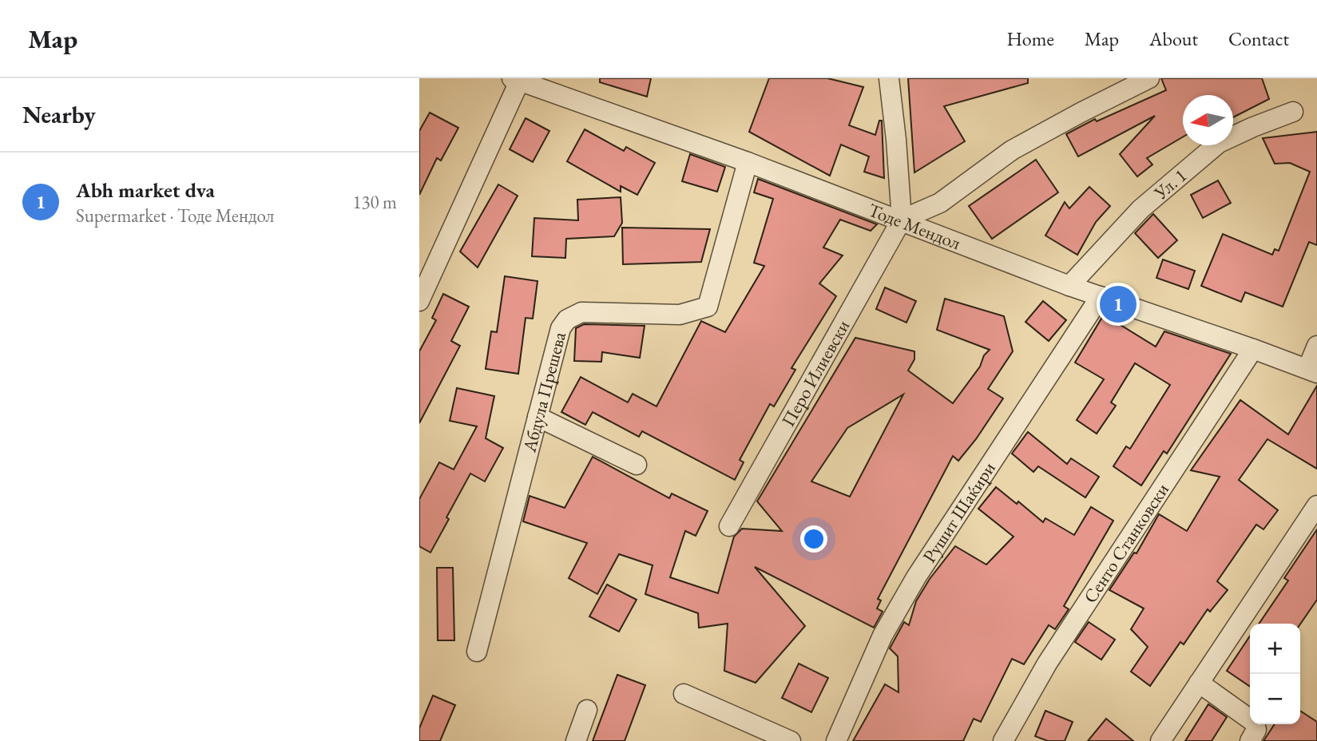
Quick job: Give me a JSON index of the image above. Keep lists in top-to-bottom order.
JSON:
{
  "streets": {
    "street": [
      "Ул. 1",
      "Тоде Мендол",
      "Перо Илиевски",
      "Абдула Прешева",
      "Рушит Шаќири",
      "Сенто Станковски"
    ]
  },
  "crossings": [
    ["Ул. 1", "Тоде Мендол"],
    ["Тоде Мендол", "Перо Илиевски"],
    ["Тоде Мендол", "Абдула Прешева"],
    ["Тоде Мендол", "Рушит Шаќири"],
    ["Тоде Мендол", "Сенто Станковски"]
  ],
  "north": "left",
  "page": {
    "header": "Map",
    "nav": [
      "Home",
      "Map",
      "About",
      "Contact"
    ],
    "heading": "Nearby",
    "list": [
      {
        "mark": "1",
        "name": "Abh market dva",
        "note": "Supermarket · Тоде Мендол",
        "value": "130 m"
      }
    ],
    "pins": "1",
    "map_buttons": ["+", "−"]
  }
}
